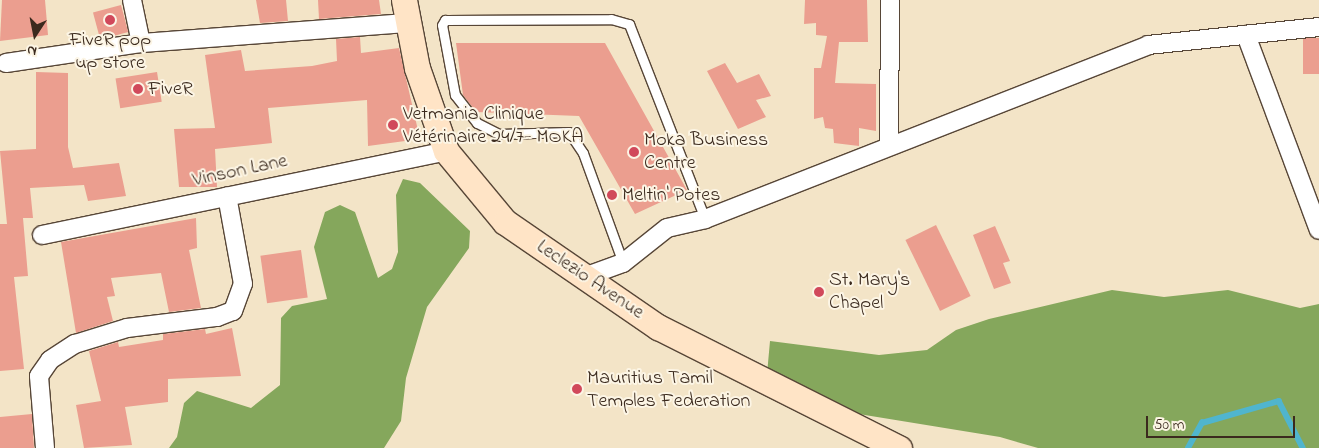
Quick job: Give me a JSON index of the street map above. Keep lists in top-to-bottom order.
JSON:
{
  "streets": {
    "main road": ["Leclezio Avenue"],
    "street": ["Vinson Lane"]
  },
  "crossings": [
    ["Vinson Lane", "Leclezio Avenue"]
  ],
  "places": [
    "FiveR pop up store",
    "FiveR",
    "Vetmania Clinique Vétérinaire 24/7- MOKA",
    "Moka Business Centre",
    "Meltin' Potes",
    "St. Mary's Chapel",
    "Mauritius Tamil Temples Federation"
  ],
  "scale_bar": "50 m",
  "north": "bottom"
}
